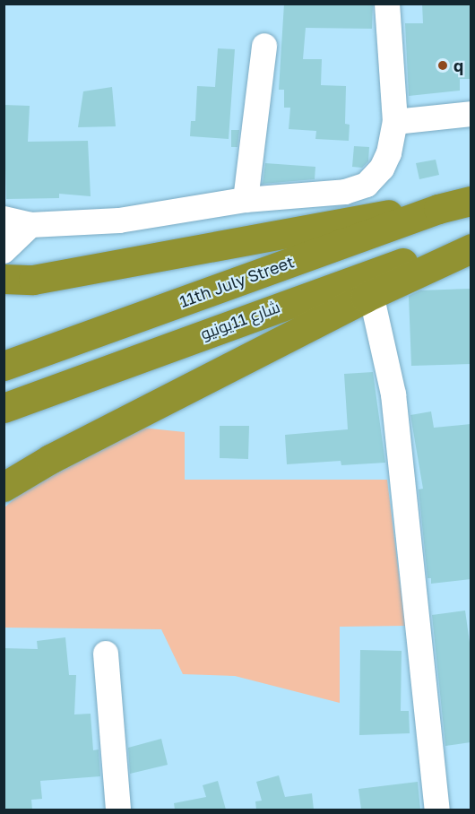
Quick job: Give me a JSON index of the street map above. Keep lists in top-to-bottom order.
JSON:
{
  "streets": {
    "highway": ["11th July Street", "شارع 11يونيو"]
  },
  "places": ["q"]
}
